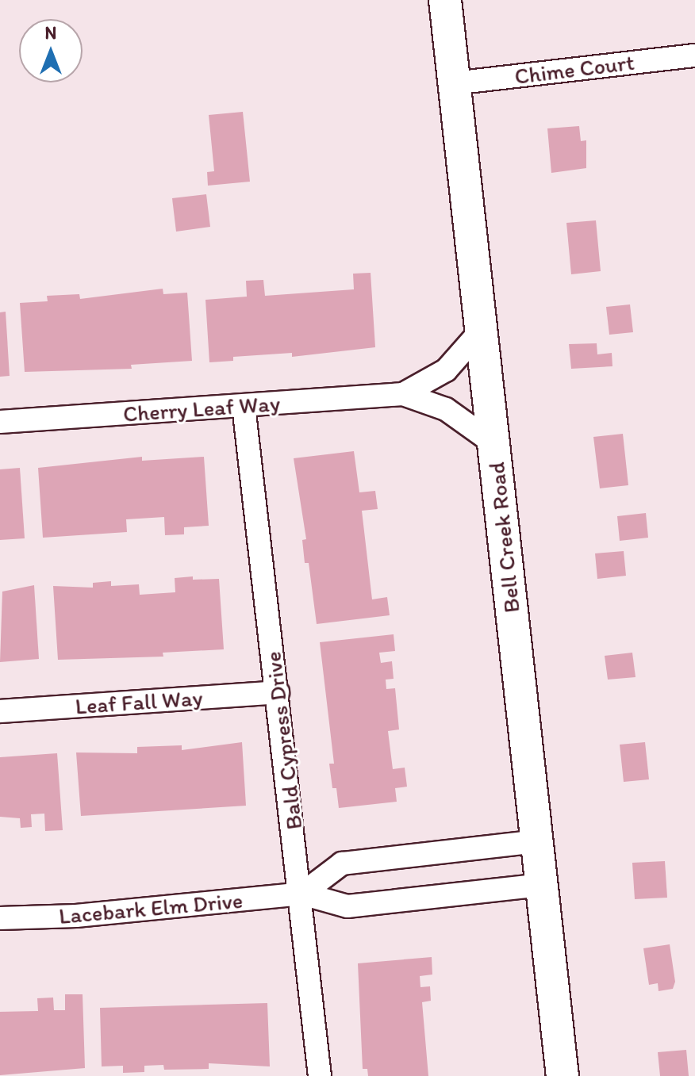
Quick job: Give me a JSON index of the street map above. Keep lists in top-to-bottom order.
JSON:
{
  "streets": {
    "street": [
      "Chime Court",
      "Cherry Leaf Way",
      "Bell Creek Road",
      "Leaf Fall Way",
      "Bald Cypress Drive",
      "Lacebark Elm Drive"
    ]
  },
  "crossings": [
    ["Chime Court", "Bell Creek Road"],
    ["Cherry Leaf Way", "Bell Creek Road"],
    ["Cherry Leaf Way", "Bald Cypress Drive"],
    ["Bell Creek Road", "Lacebark Elm Drive"],
    ["Leaf Fall Way", "Bald Cypress Drive"],
    ["Bald Cypress Drive", "Lacebark Elm Drive"]
  ],
  "north": "top"
}
